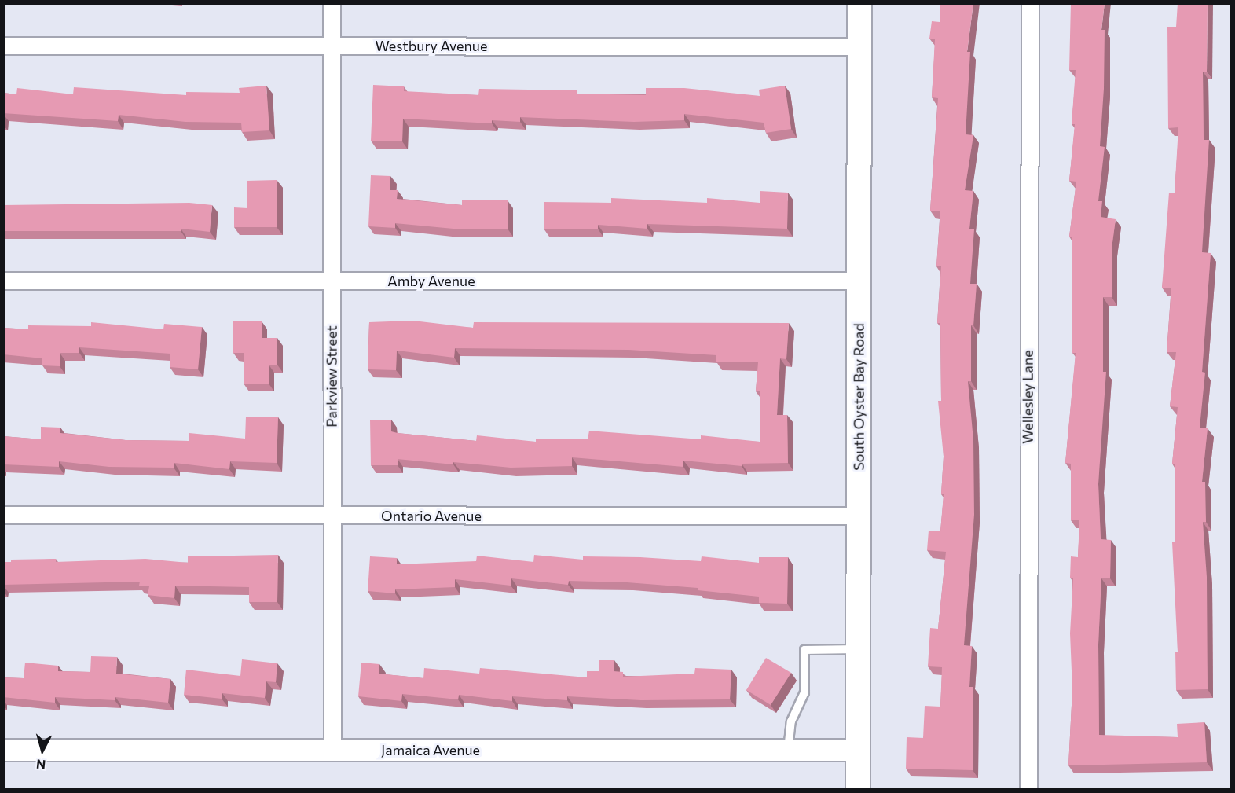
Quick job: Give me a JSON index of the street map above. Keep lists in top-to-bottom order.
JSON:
{
  "streets": {
    "main road": ["South Oyster Bay Road"],
    "street": [
      "Westbury Avenue",
      "Amby Avenue",
      "Parkview Street",
      "Wellesley Lane",
      "Ontario Avenue",
      "Jamaica Avenue"
    ]
  },
  "crossings": [
    ["Westbury Avenue", "Parkview Street"],
    ["Westbury Avenue", "South Oyster Bay Road"],
    ["Amby Avenue", "Parkview Street"],
    ["Amby Avenue", "South Oyster Bay Road"],
    ["Parkview Street", "Ontario Avenue"],
    ["Parkview Street", "Jamaica Avenue"],
    ["South Oyster Bay Road", "Ontario Avenue"],
    ["South Oyster Bay Road", "Jamaica Avenue"]
  ],
  "north": "bottom"
}
